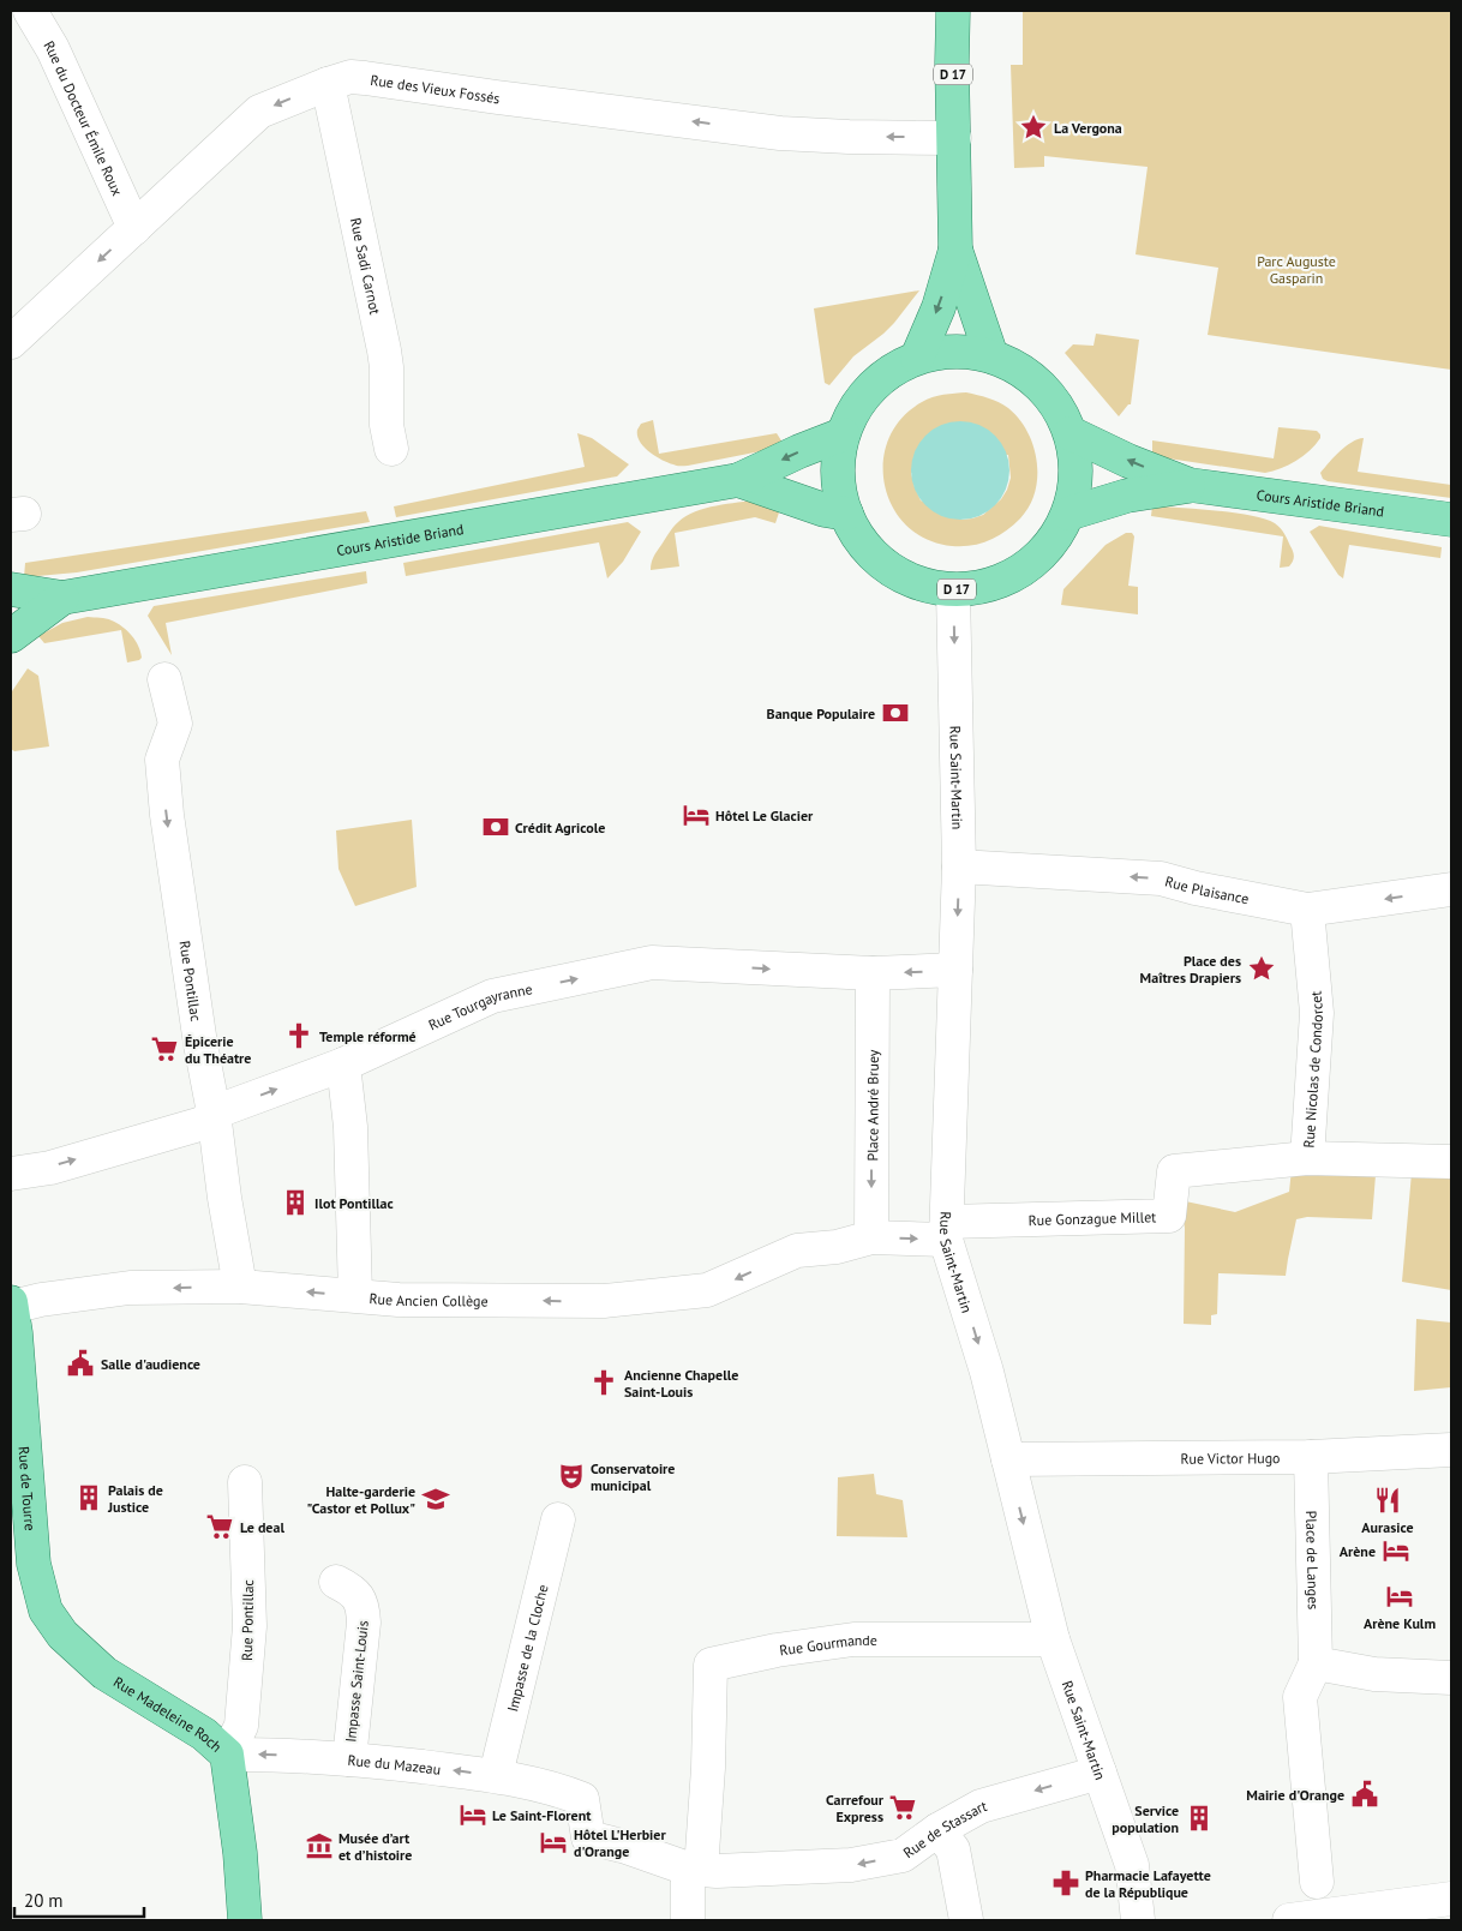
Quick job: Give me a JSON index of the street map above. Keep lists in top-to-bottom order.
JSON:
{
  "streets": {
    "main road": [
      "D 17",
      "Cours Aristide Briand",
      "Rue de Tourre",
      "Rue Madeleine Roch"
    ],
    "street": [
      "Rue des Vieux Fossés",
      "Rue du Docteur Émile Roux",
      "Rue Sadi Carnot",
      "Rue Saint-Martin",
      "Rue Plaisance",
      "Rue Pontillac",
      "Rue Tourgayranne",
      "Rue Nicolas de Condorcet",
      "Place André Bruey",
      "Rue Gonzague Millet",
      "Rue Ancien Collège",
      "Rue Victor Hugo",
      "Place de Langes",
      "Rue Gourmande",
      "Impasse de la Cloche",
      "Impasse Saint-Louis",
      "Rue du Mazeau",
      "Rue de Stassart"
    ]
  },
  "crossings": [
    ["D 17", "Rue des Vieux Fossés"],
    ["D 17", "Cours Aristide Briand"],
    ["D 17", "Rue Saint-Martin"],
    ["Rue des Vieux Fossés", "Rue du Docteur Émile Roux"],
    ["Rue des Vieux Fossés", "Rue Sadi Carnot"],
    ["Rue Saint-Martin", "Rue Plaisance"],
    ["Rue Saint-Martin", "Rue Gonzague Millet"],
    ["Rue Saint-Martin", "Rue Victor Hugo"],
    ["Rue Saint-Martin", "Rue Gourmande"],
    ["Rue Saint-Martin", "Rue de Stassart"],
    ["Rue Plaisance", "Rue Nicolas de Condorcet"],
    ["Rue Pontillac", "Rue Tourgayranne"],
    ["Rue Pontillac", "Rue Ancien Collège"],
    ["Rue Pontillac", "Rue Madeleine Roch"],
    ["Rue Pontillac", "Rue du Mazeau"],
    ["Rue Tourgayranne", "Place André Bruey"],
    ["Rue Nicolas de Condorcet", "Rue Gonzague Millet"],
    ["Place André Bruey", "Rue Ancien Collège"],
    ["Rue Ancien Collège", "Rue de Tourre"],
    ["Rue Victor Hugo", "Place de Langes"],
    ["Rue de Tourre", "Rue Madeleine Roch"],
    ["Rue Gourmande", "Rue du Mazeau"],
    ["Rue Gourmande", "Rue de Stassart"],
    ["Impasse de la Cloche", "Rue du Mazeau"],
    ["Impasse Saint-Louis", "Rue du Mazeau"],
    ["Rue Madeleine Roch", "Rue du Mazeau"],
    ["Rue du Mazeau", "Rue de Stassart"]
  ],
  "one_way": [
    "Rue des Vieux Fossés",
    "Rue Saint-Martin",
    "Rue Plaisance",
    "Rue Pontillac",
    "Rue Tourgayranne",
    "Place André Bruey",
    "Rue Ancien Collège",
    "Rue du Mazeau",
    "Rue de Stassart"
  ],
  "parks": ["Parc Auguste Gasparin"],
  "places": {
    "place": ["La Vergona", "Place des Maîtres Drapiers"],
    "bank": ["Banque Populaire", "Crédit Agricole"],
    "hotel": [
      "Hôtel Le Glacier",
      "Arène",
      "Arène Kulm",
      "Le Saint-Florent",
      "Hôtel L'Herbier d'Orange"
    ],
    "church": ["Temple réformé", "Ancienne Chapelle Saint-Louis"],
    "supermarket": ["Épicerie du Théatre", "Le deal", "Carrefour Express"],
    "building": ["Ilot Pontillac", "Palais de Justice", "Service population"],
    "public building": ["Salle d'audience", "Mairie d'Orange"],
    "theatre": ["Conservatoire municipal"],
    "school or university": ["Halte-garderie \"Castor et Pollux\""],
    "restaurant": ["Aurasice"],
    "museum": ["Musée d’art et d’histoire"],
    "pharmacy": ["Pharmacie Lafayette de la République"]
  },
  "scale_bar": "20 m"
}
